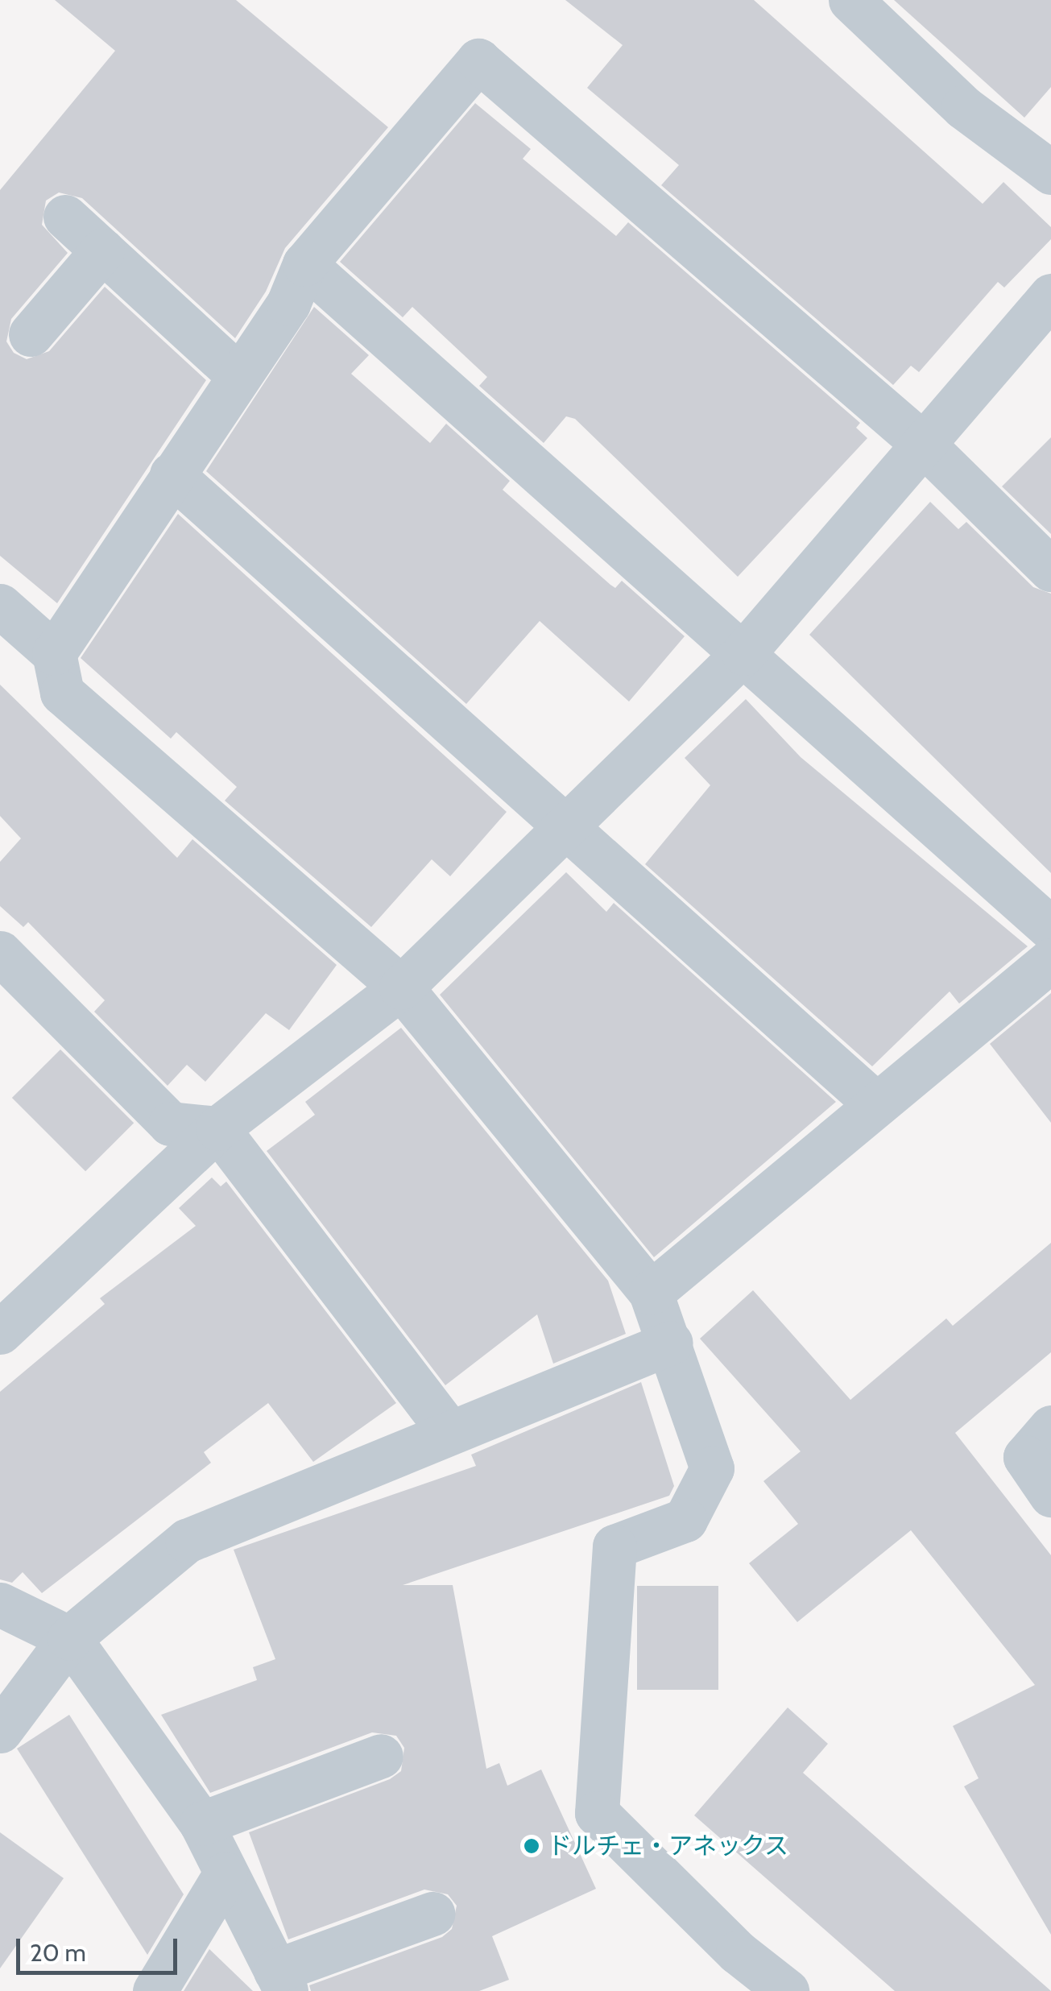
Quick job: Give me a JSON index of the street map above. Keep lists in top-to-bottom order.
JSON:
{
  "places": ["ドルチェ・アネックス"],
  "scale_bar": "20 m"
}
